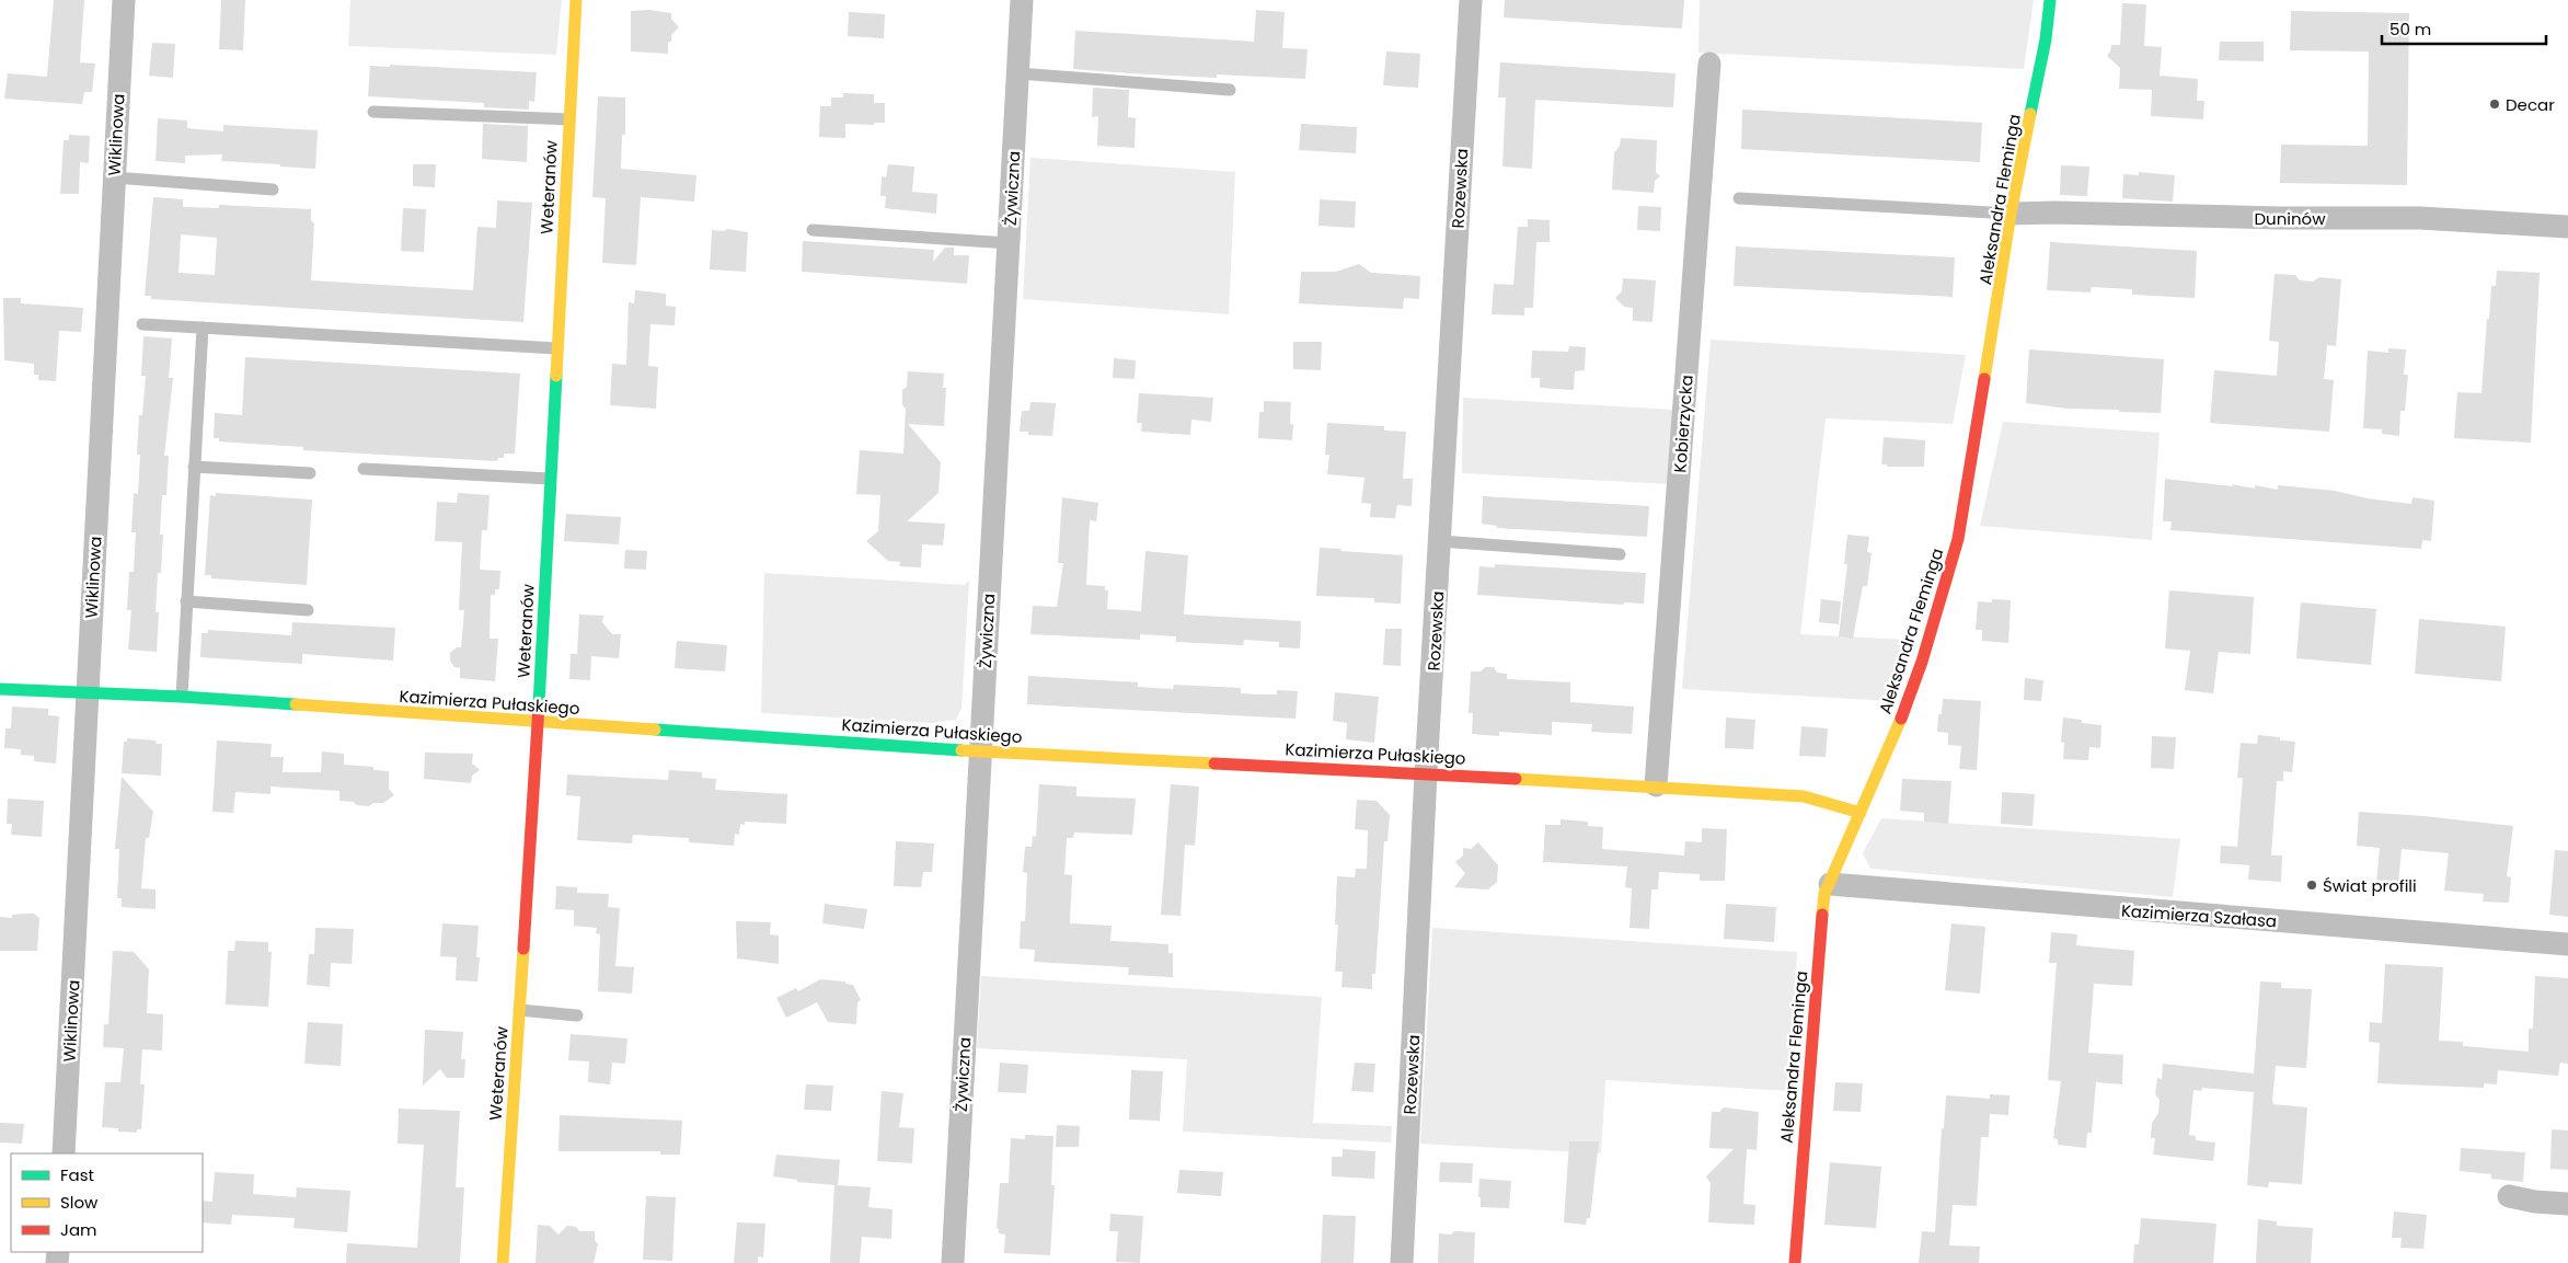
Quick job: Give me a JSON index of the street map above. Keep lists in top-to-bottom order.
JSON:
{
  "streets": {
    "street": [
      "Wiklinowa",
      "Weteranów",
      "Żywiczna",
      "Rozewska",
      "Aleksandra Fleminga",
      "Duninów",
      "Kobierzycka",
      "Kazimierza Pułaskiego",
      "Kazimierza Szałasa"
    ]
  },
  "crossings": [
    ["Wiklinowa", "Kazimierza Pułaskiego"],
    ["Weteranów", "Kazimierza Pułaskiego"],
    ["Żywiczna", "Kazimierza Pułaskiego"],
    ["Rozewska", "Kazimierza Pułaskiego"],
    ["Aleksandra Fleminga", "Duninów"],
    ["Aleksandra Fleminga", "Kazimierza Pułaskiego"],
    ["Aleksandra Fleminga", "Kazimierza Szałasa"],
    ["Kobierzycka", "Kazimierza Pułaskiego"]
  ],
  "places": ["Decar", "Świat profili"],
  "legend": ["Fast", "Slow", "Jam"],
  "scale_bar": "50 m"
}
